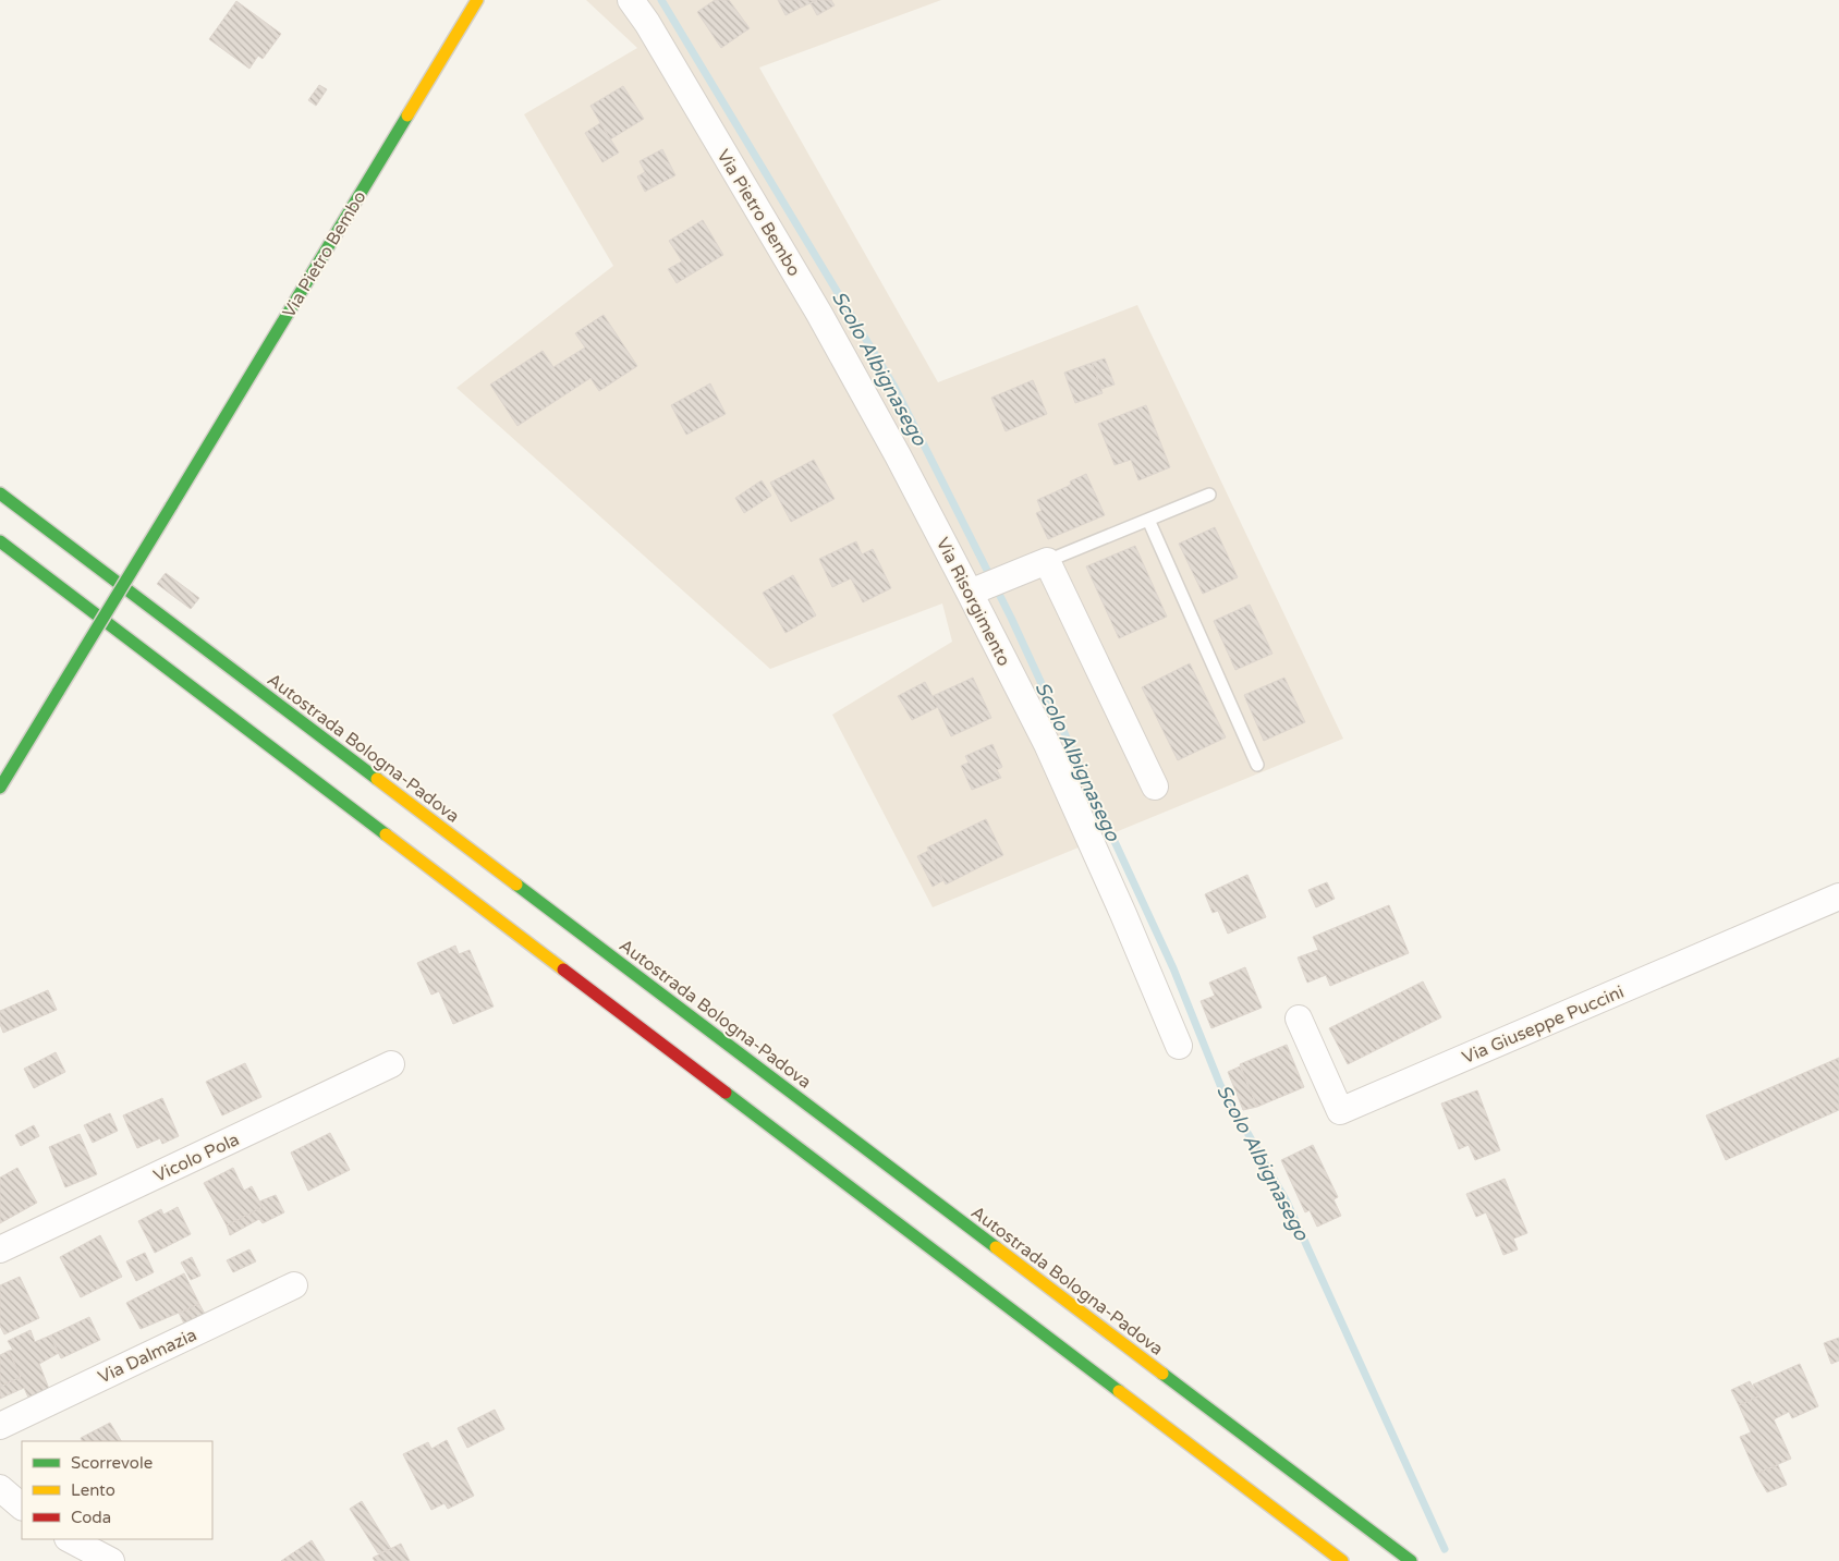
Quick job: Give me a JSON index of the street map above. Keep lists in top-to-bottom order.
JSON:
{
  "streets": {
    "main road": ["Via Pietro Bembo", "Autostrada Bologna-Padova"],
    "street": [
      "Via Risorgimento",
      "Via Giuseppe Puccini",
      "Vicolo Pola",
      "Via Dalmazia"
    ]
  },
  "crossings": [
    ["Via Pietro Bembo", "Via Risorgimento"]
  ],
  "water": ["Scolo Albignasego"],
  "legend": ["Scorrevole", "Lento", "Coda"]
}
